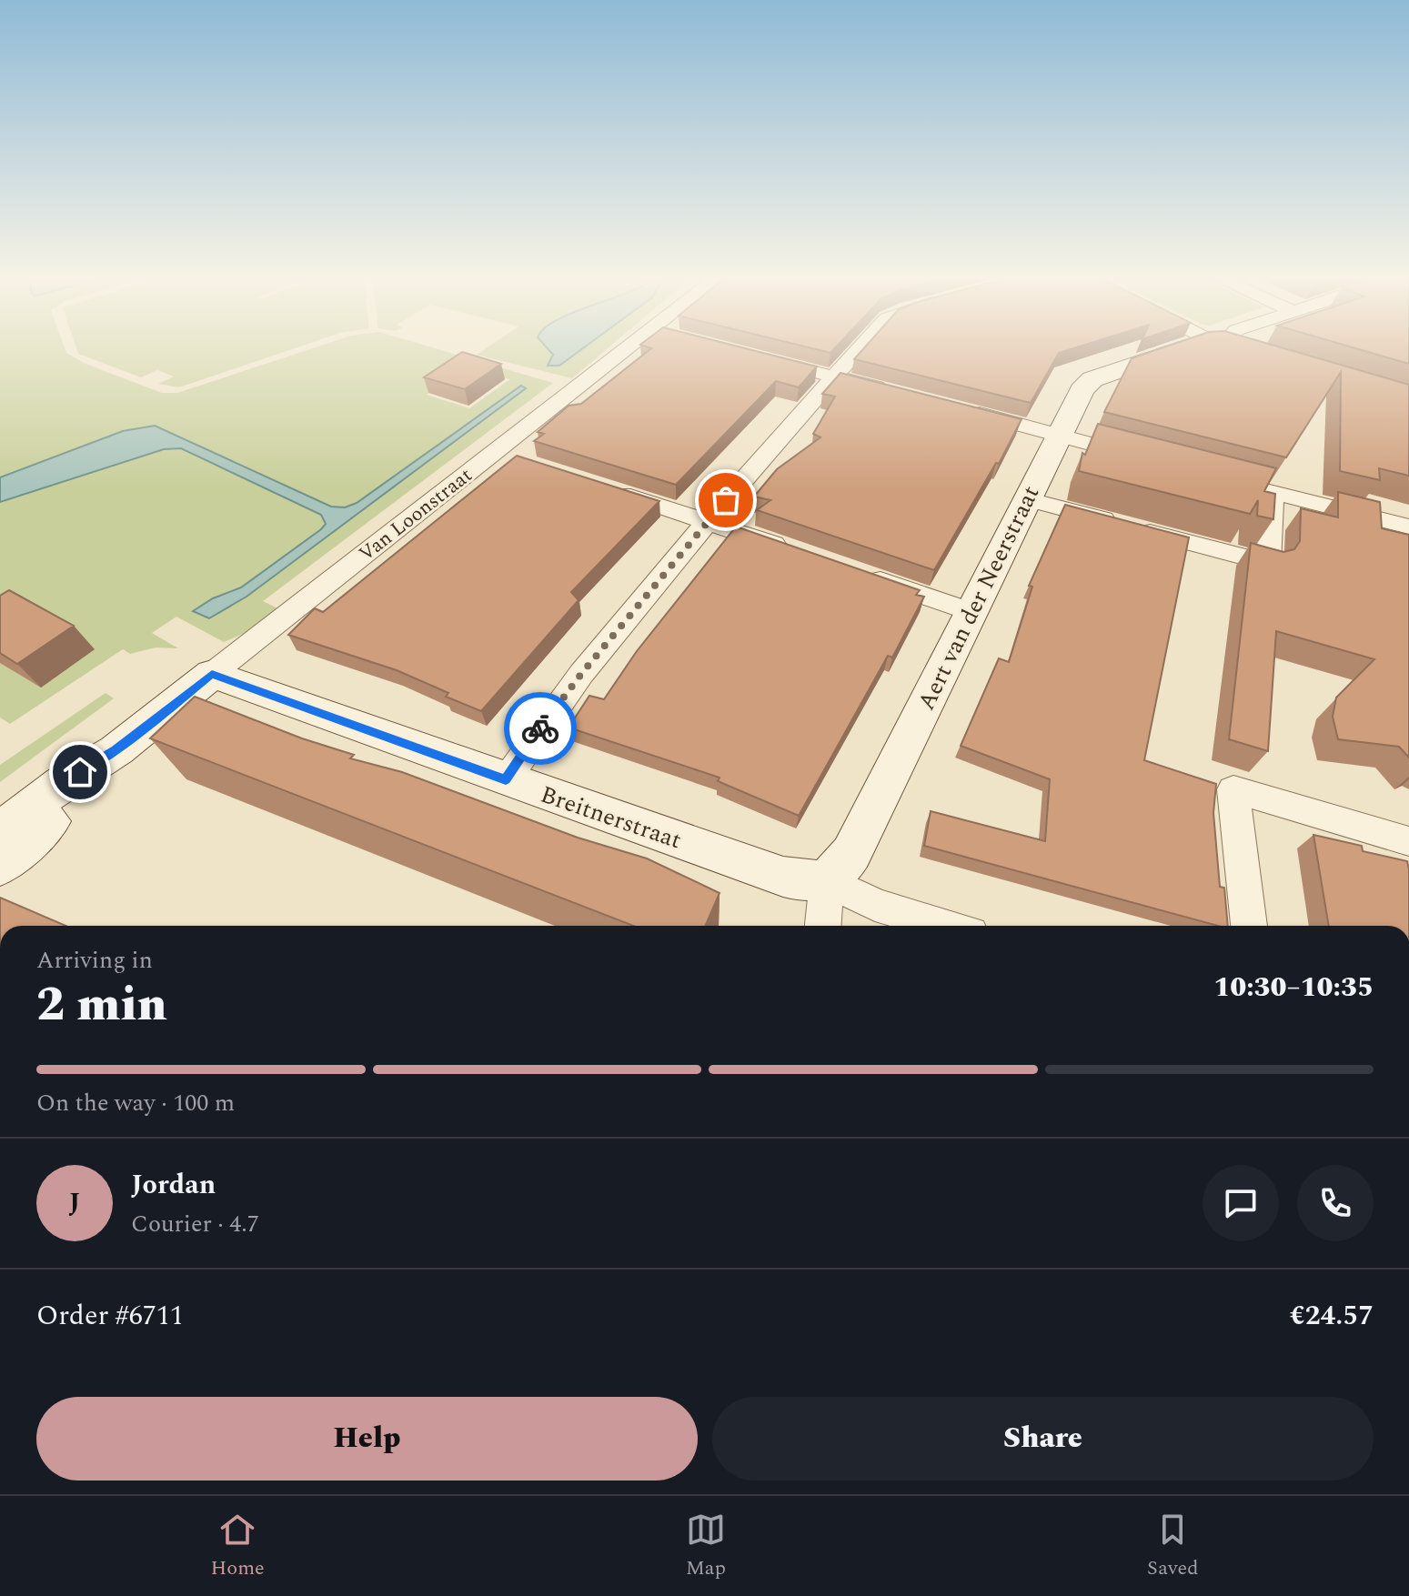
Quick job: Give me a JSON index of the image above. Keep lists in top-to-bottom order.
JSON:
{
  "streets": {
    "street": ["Van Loonstraat", "Aert van der Neerstraat", "Breitnerstraat"]
  },
  "crossings": [
    ["Van Loonstraat", "Breitnerstraat"],
    ["Aert van der Neerstraat", "Breitnerstraat"]
  ],
  "page": {
    "heading": ["2 min", "Arriving in", "10:30–10:35"],
    "panel": [
      "Jordan",
      "Courier · 4.7",
      "Order #6711",
      "€24.57"
    ],
    "bar": "On the way · 100 m",
    "round": "J",
    "buttons": ["Help", "Share"],
    "tabs": ["Home", "Map", "Saved"]
  }
}
